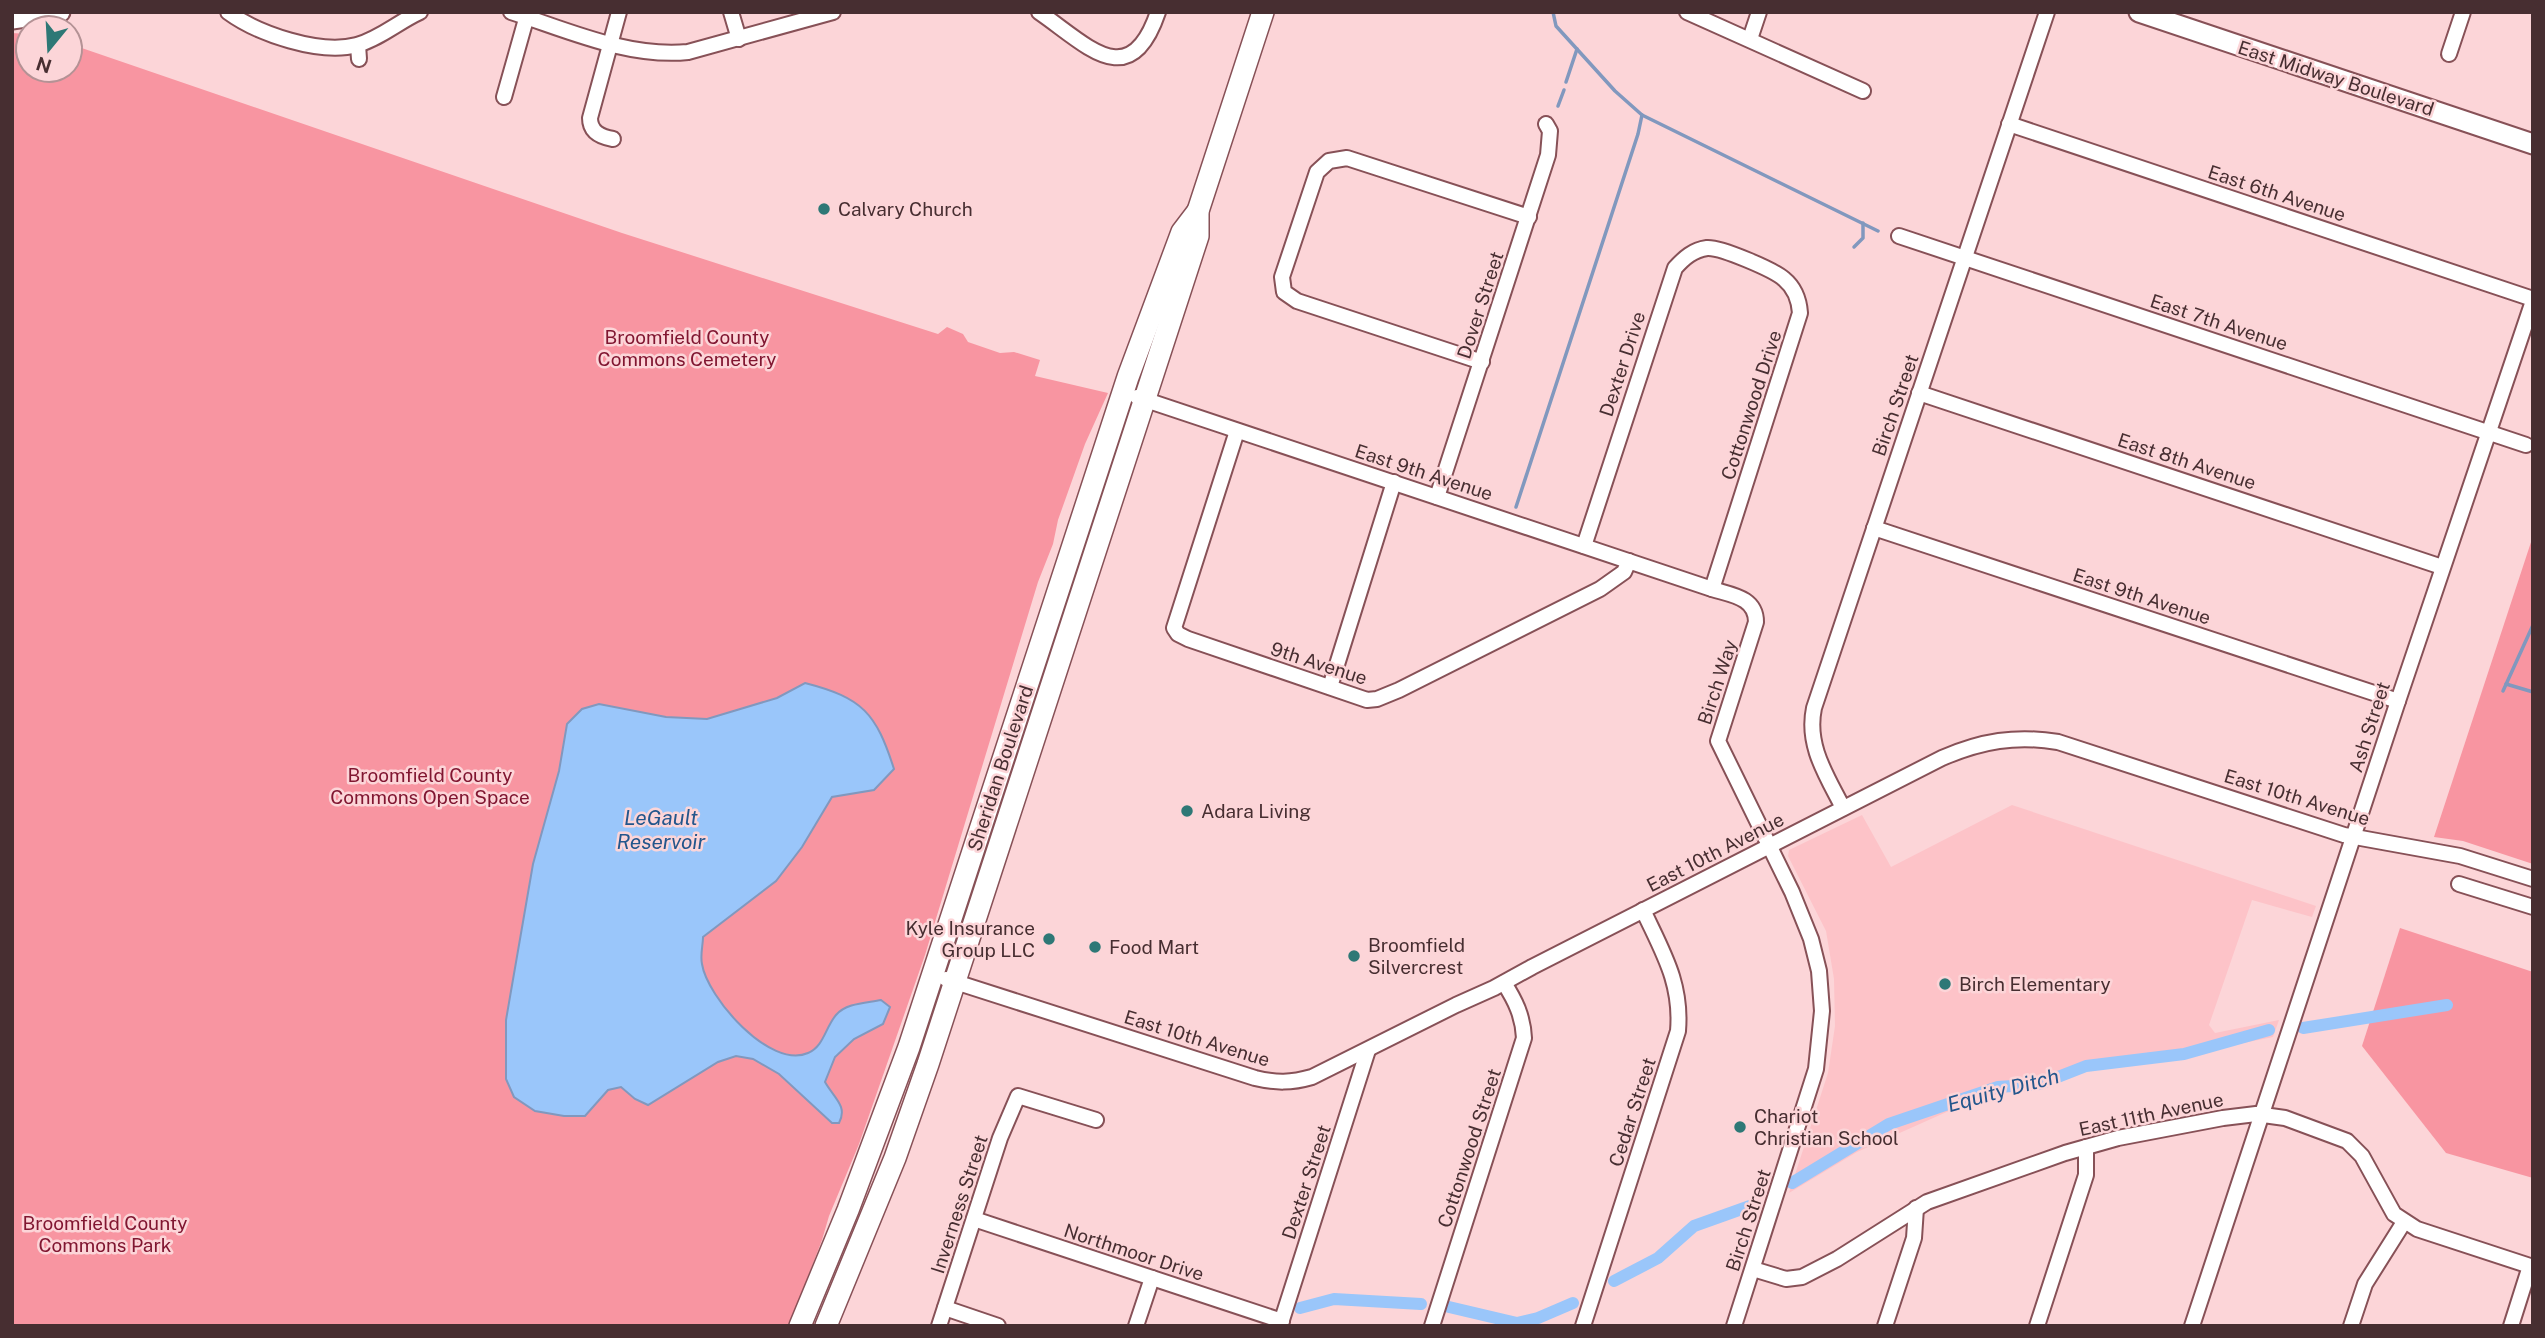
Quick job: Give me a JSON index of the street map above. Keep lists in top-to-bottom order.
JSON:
{
  "streets": {
    "main road": ["East Midway Boulevard", "Sheridan Boulevard"],
    "street": [
      "East 6th Avenue",
      "Dover Street",
      "East 7th Avenue",
      "Dexter Drive",
      "Cottonwood Drive",
      "Birch Street",
      "East 8th Avenue",
      "East 9th Avenue",
      "9th Avenue",
      "Birch Way",
      "Ash Street",
      "East 10th Avenue",
      "Cedar Street",
      "East 11th Avenue",
      "Cottonwood Street",
      "Dexter Street",
      "Inverness Street",
      "Northmoor Drive"
    ]
  },
  "crossings": [
    ["East 6th Avenue", "Birch Street"],
    ["East 6th Avenue", "Ash Street"],
    ["Dover Street", "East 9th Avenue"],
    ["East 7th Avenue", "Birch Street"],
    ["East 7th Avenue", "Ash Street"],
    ["Dexter Drive", "Cottonwood Drive"],
    ["Dexter Drive", "East 9th Avenue"],
    ["Cottonwood Drive", "East 9th Avenue"],
    ["Cottonwood Drive", "Birch Way"],
    ["Birch Street", "East 8th Avenue"],
    ["Birch Street", "East 9th Avenue"],
    ["Birch Street", "Birch Way"],
    ["Birch Street", "East 10th Avenue"],
    ["Birch Street", "East 11th Avenue"],
    ["East 8th Avenue", "Ash Street"],
    ["East 9th Avenue", "9th Avenue"],
    ["East 9th Avenue", "Birch Way"],
    ["East 9th Avenue", "Ash Street"],
    ["East 9th Avenue", "Sheridan Boulevard"],
    ["Birch Way", "East 10th Avenue"],
    ["Ash Street", "East 10th Avenue"],
    ["Ash Street", "East 11th Avenue"],
    ["Sheridan Boulevard", "East 10th Avenue"],
    ["East 10th Avenue", "Cedar Street"],
    ["East 10th Avenue", "Cottonwood Street"],
    ["East 10th Avenue", "Dexter Street"],
    ["Dexter Street", "Northmoor Drive"],
    ["Inverness Street", "Northmoor Drive"]
  ],
  "water": ["LeGault Reservoir", "Equity Ditch"],
  "parks": ["Broomfield County Commons Cemetery", "Broomfield County Commons Open Space", "Broomfield County Commons Park"],
  "places": [
    "Calvary Church",
    "Adara Living",
    "Kyle Insurance Group LLC",
    "Food Mart",
    "Broomfield Silvercrest",
    "Birch Elementary",
    "Chariot Christian School"
  ],
  "north": "bottom"
}
